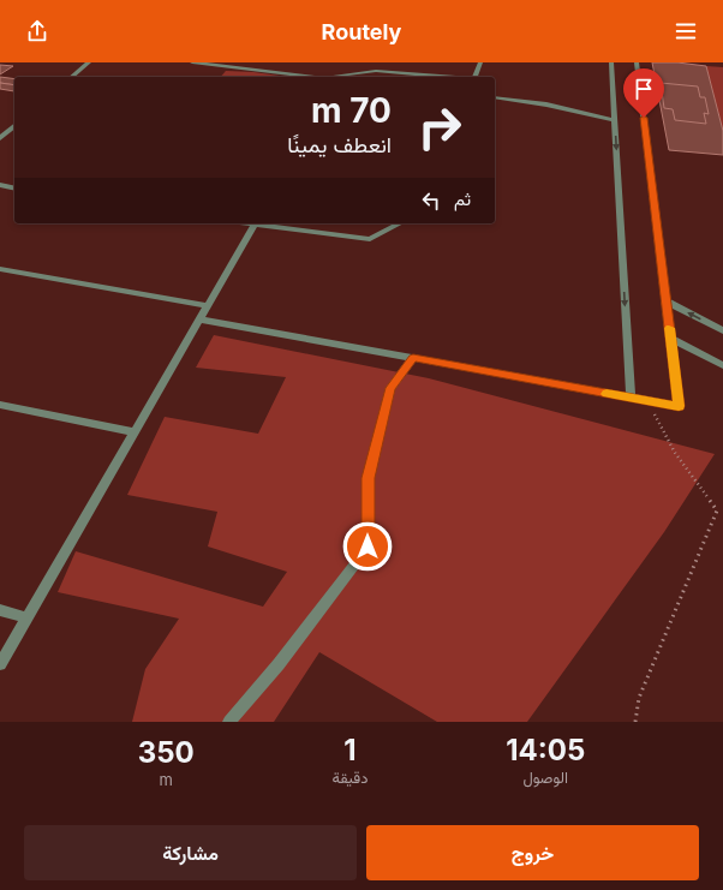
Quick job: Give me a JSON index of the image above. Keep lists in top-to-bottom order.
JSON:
{
  "page": {
    "header": "Routely",
    "turn": ["70 m", "انعطف يمينًا"],
    "then": "ثم",
    "eta": [
      "14:05",
      "الوصول",
      "1",
      "دقيقة",
      "350",
      "m"
    ],
    "buttons": ["خروج", "مشاركة"]
  }
}
